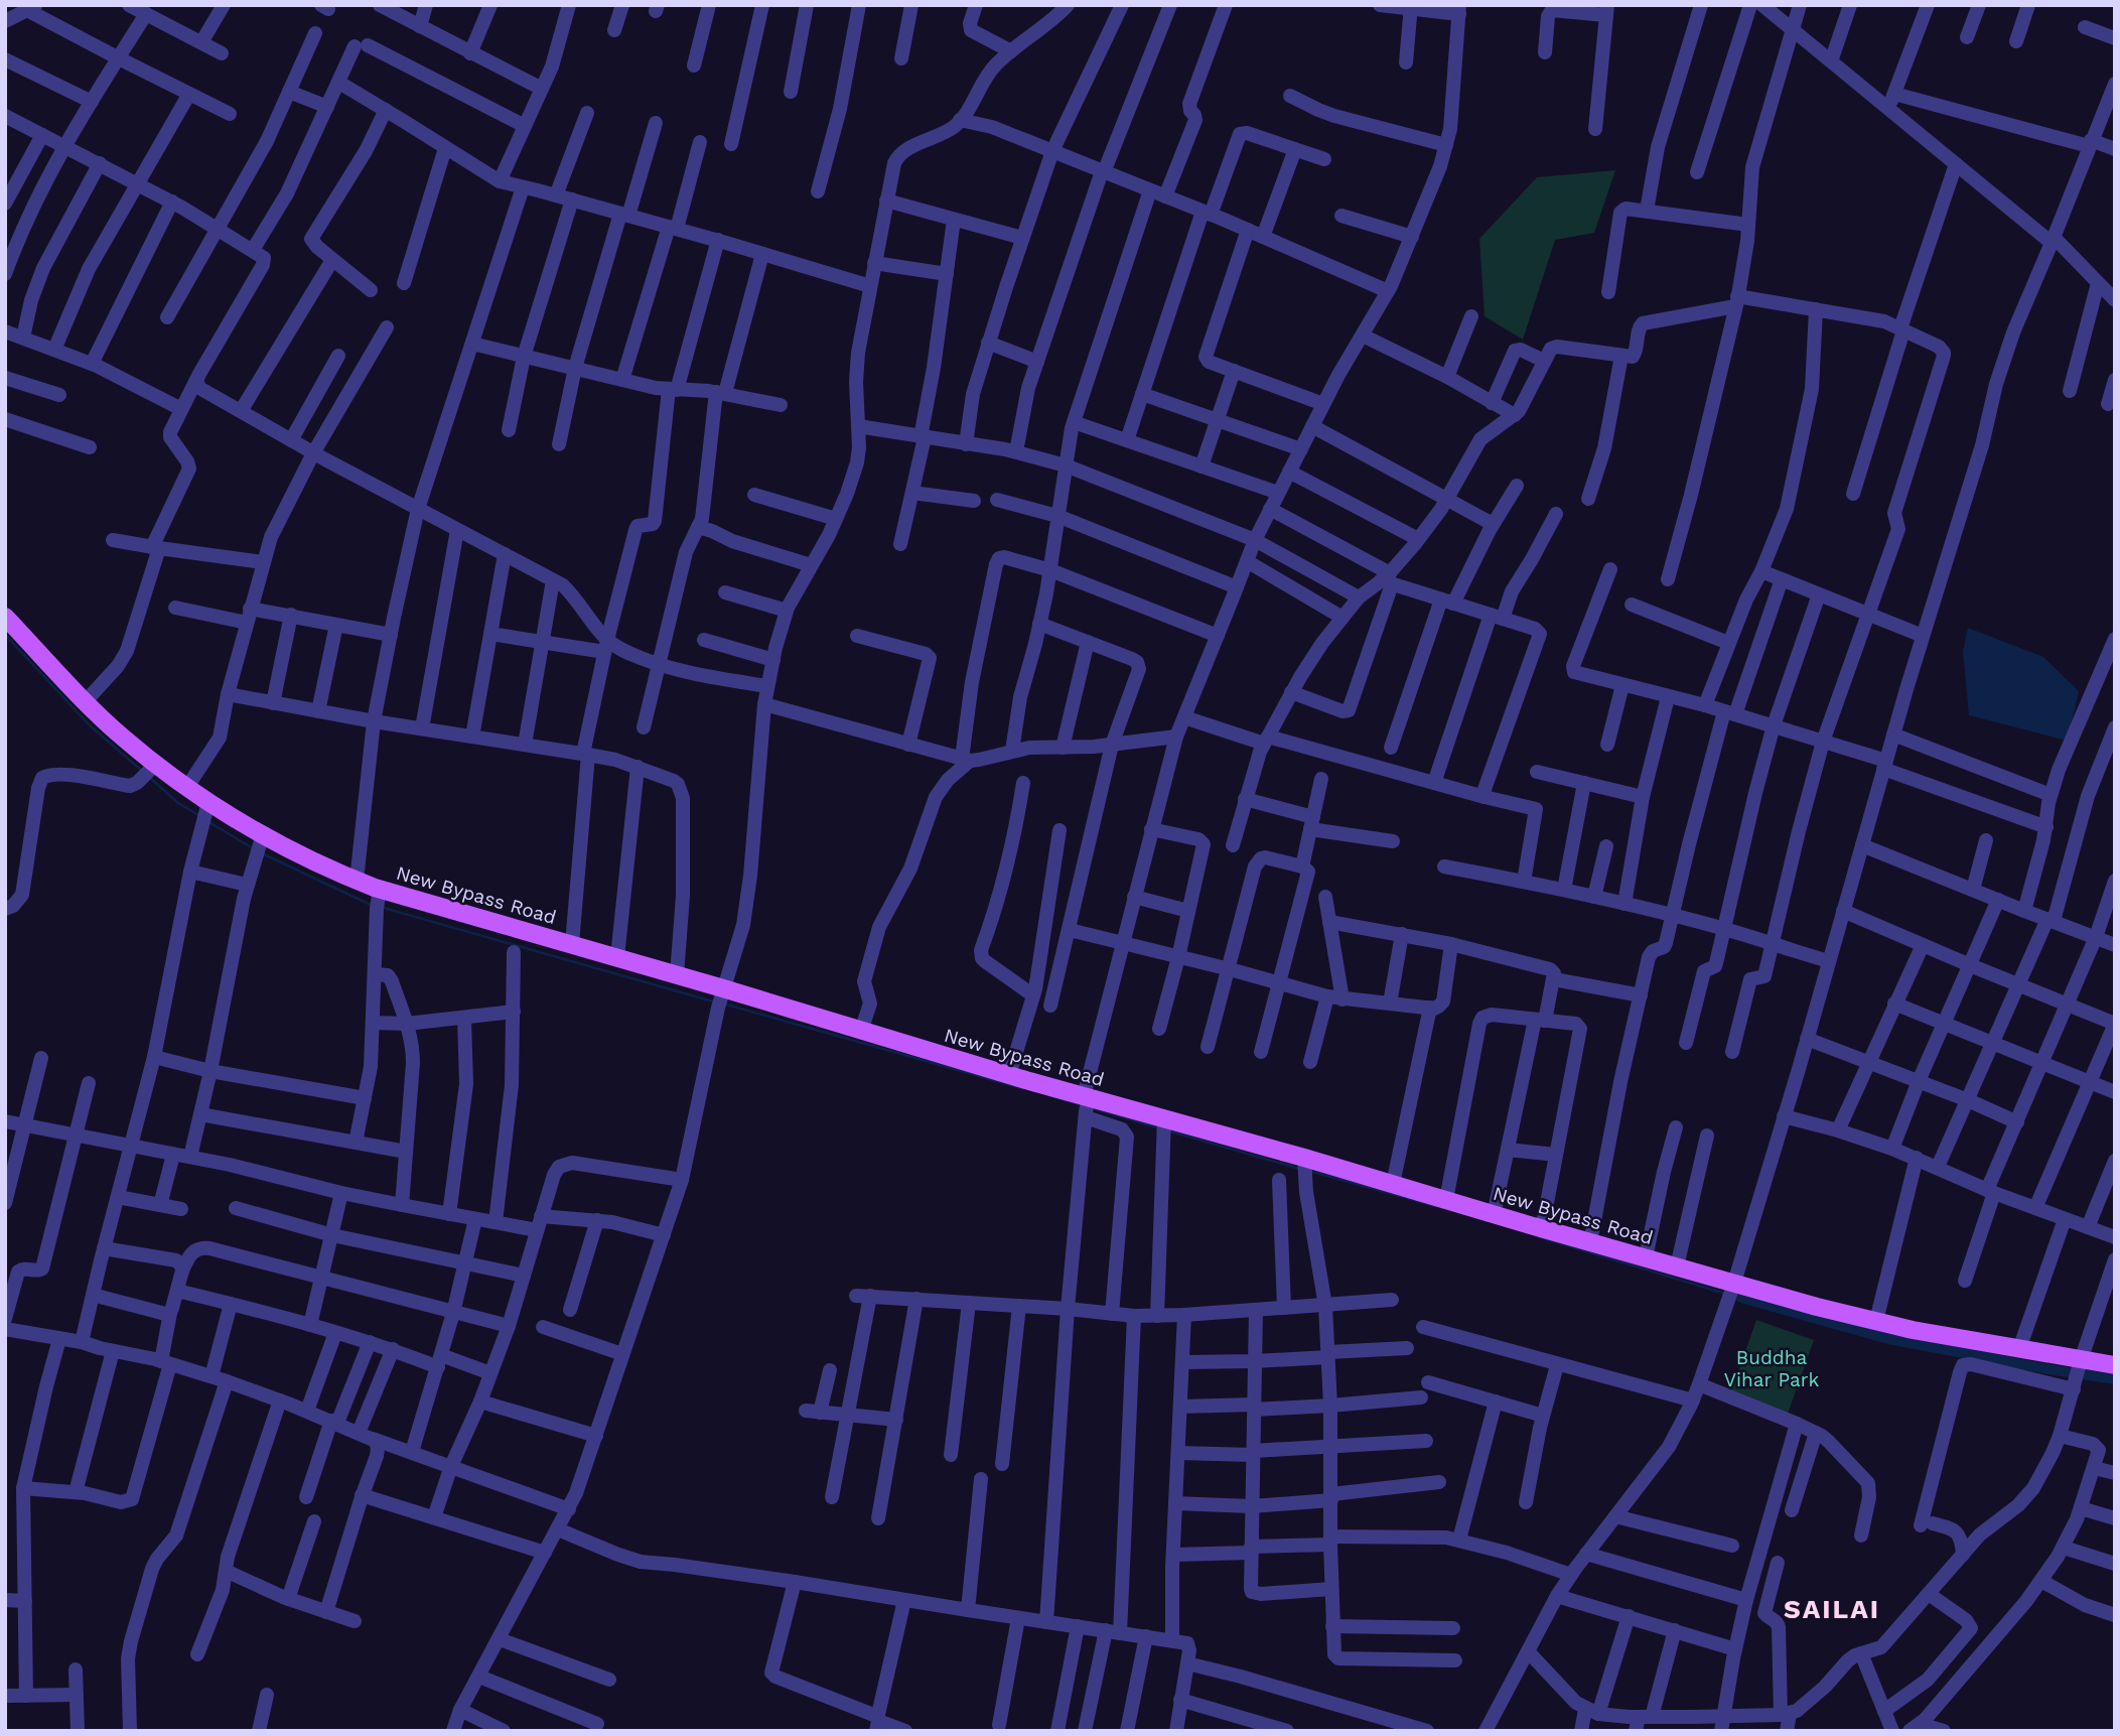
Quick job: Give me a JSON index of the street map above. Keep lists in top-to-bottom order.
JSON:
{
  "streets": {
    "main road": ["New Bypass Road"]
  },
  "districts": ["SAILAI"],
  "parks": ["Buddha Vihar Park"]
}
